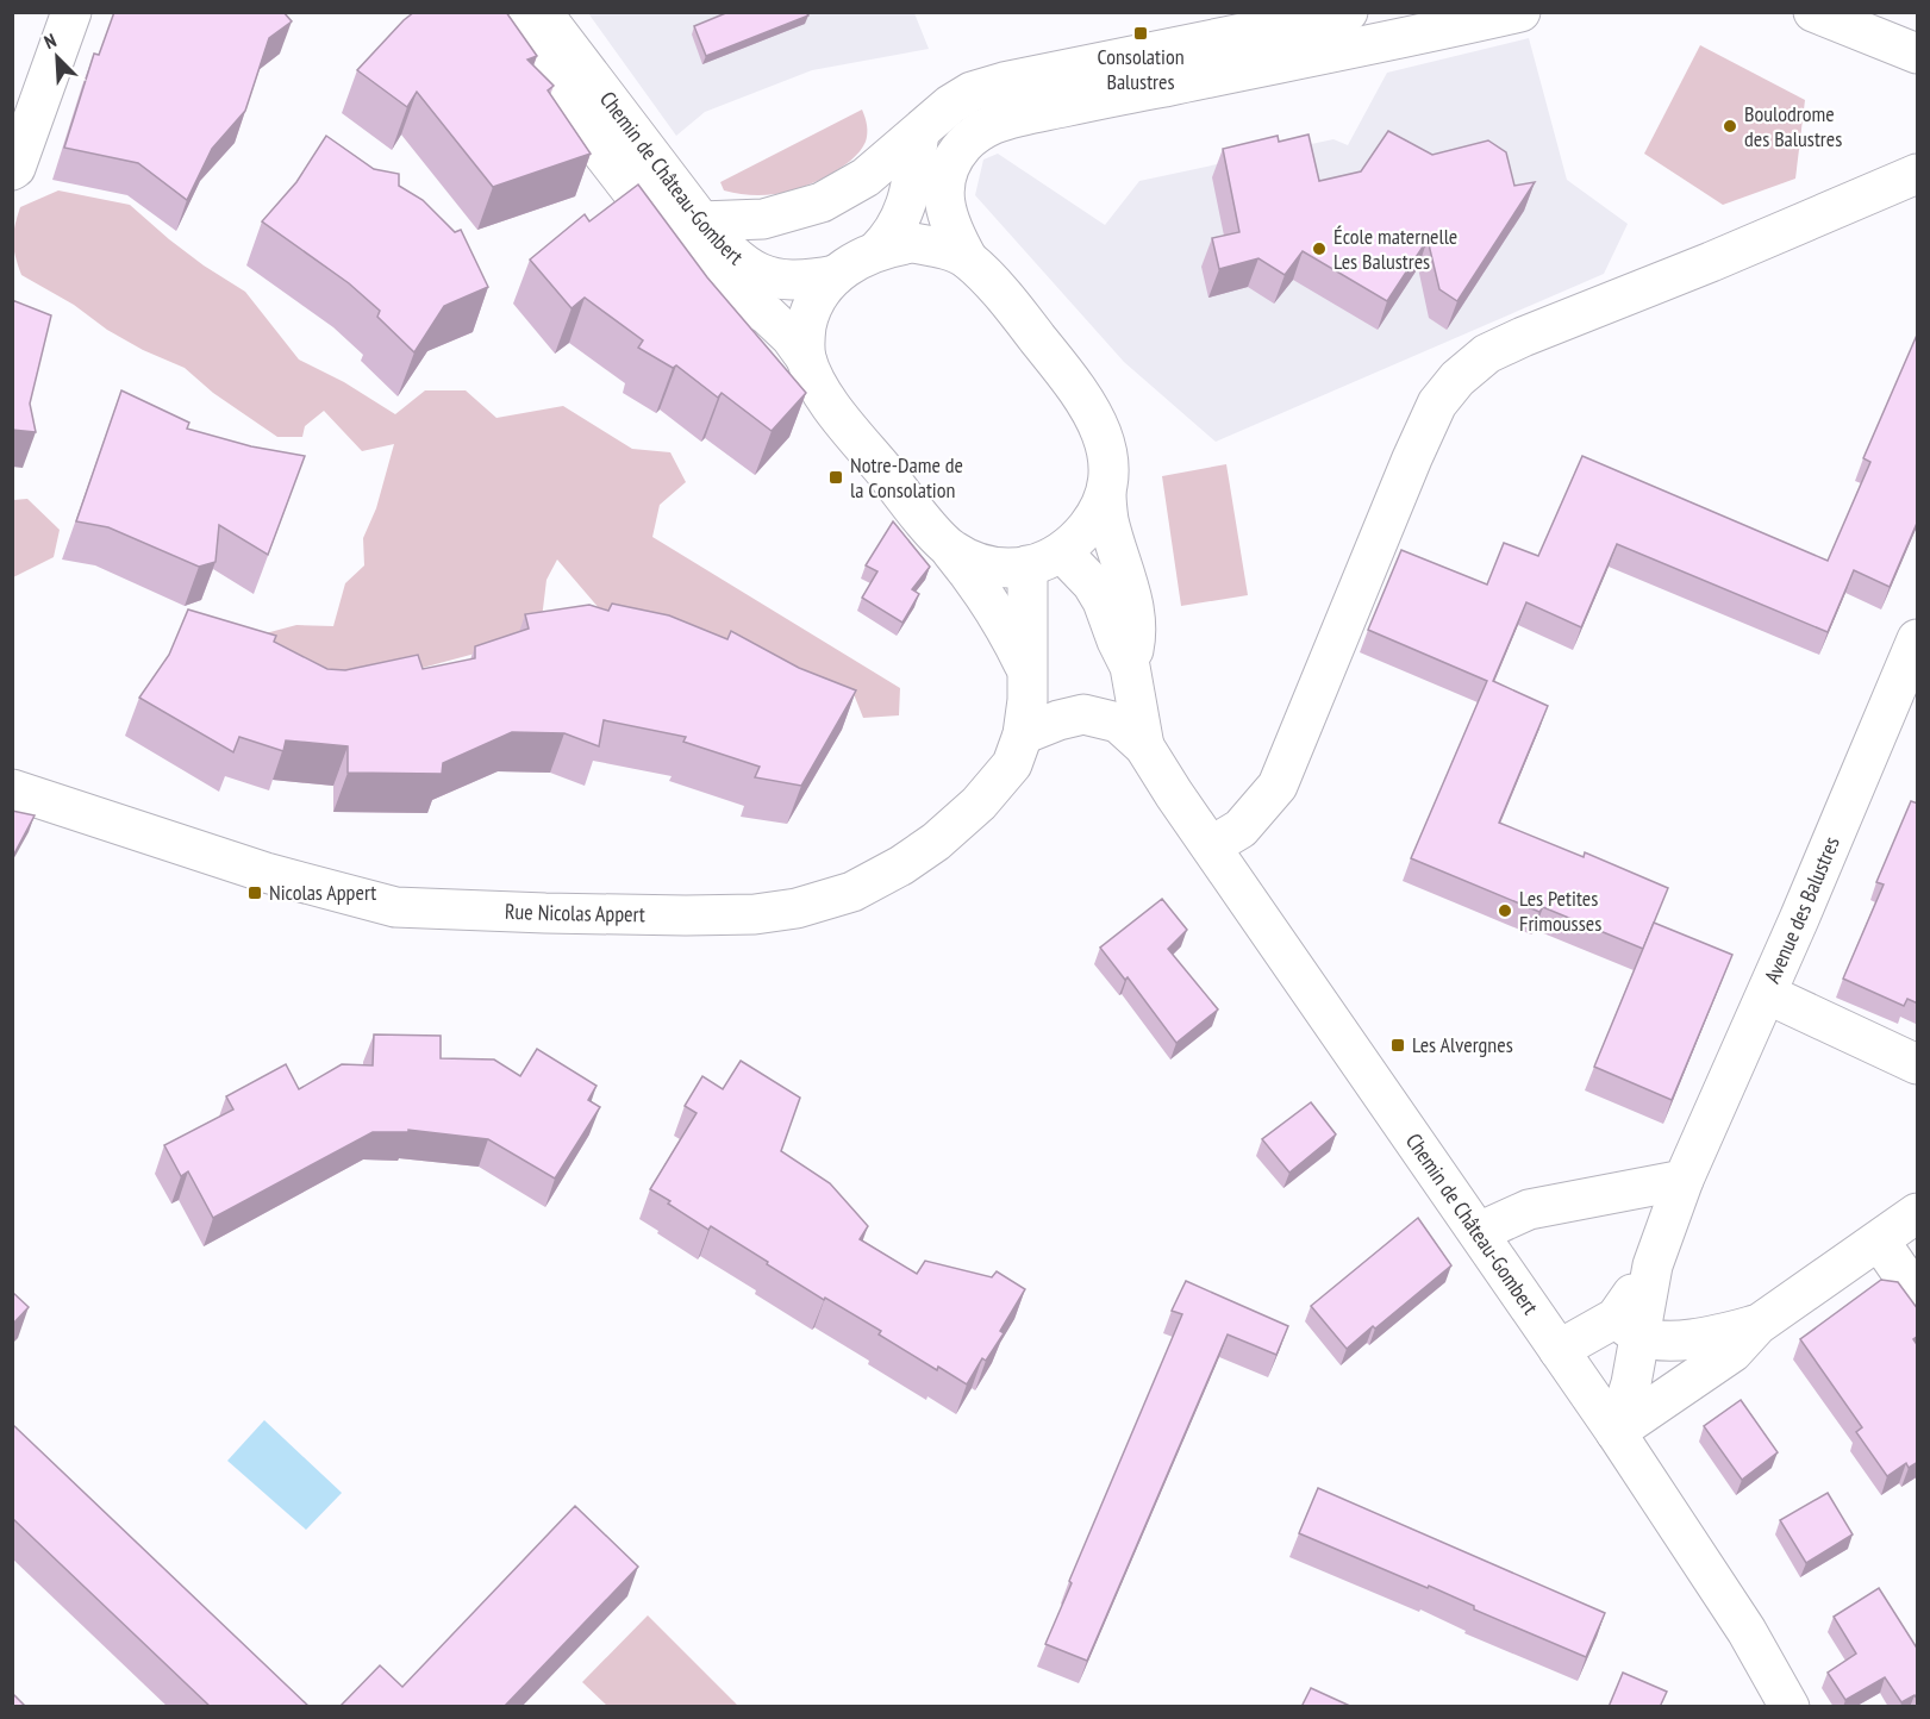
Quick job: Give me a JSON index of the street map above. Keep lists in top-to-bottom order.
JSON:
{
  "streets": {
    "street": ["Chemin de Château-Gombert", "Avenue des Balustres", "Rue Nicolas Appert"]
  },
  "crossings": [
    ["Chemin de Château-Gombert", "Avenue des Balustres"],
    ["Chemin de Château-Gombert", "Rue Nicolas Appert"]
  ],
  "places": {
    "transit": [
      "Consolation Balustres",
      "Notre-Dame de la Consolation",
      "Nicolas Appert",
      "Les Alvergnes"
    ],
    "other": ["Boulodrome des Balustres", "École maternelle Les Balustres", "Les Petites Frimousses"]
  },
  "north": "top left"
}
